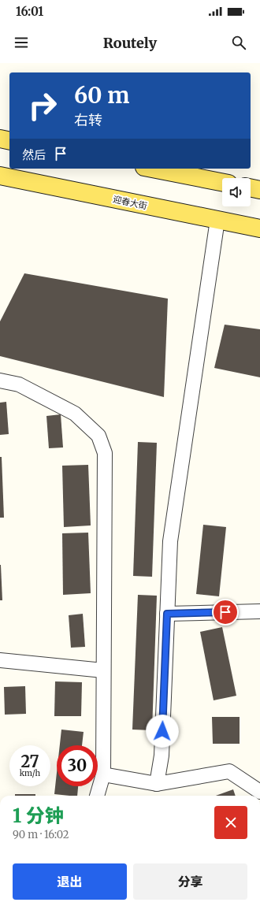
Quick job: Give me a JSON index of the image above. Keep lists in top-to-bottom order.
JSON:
{
  "streets": {
    "main road": ["迎春大街"]
  },
  "page": {
    "status": "16:01",
    "header": "Routely",
    "turn": ["60 m", "右转"],
    "then": "然后",
    "speed": "27 km/h",
    "limit": "30",
    "heading": ["1 分钟", "90 m · 16:02"],
    "buttons": ["退出", "分享"]
  }
}
